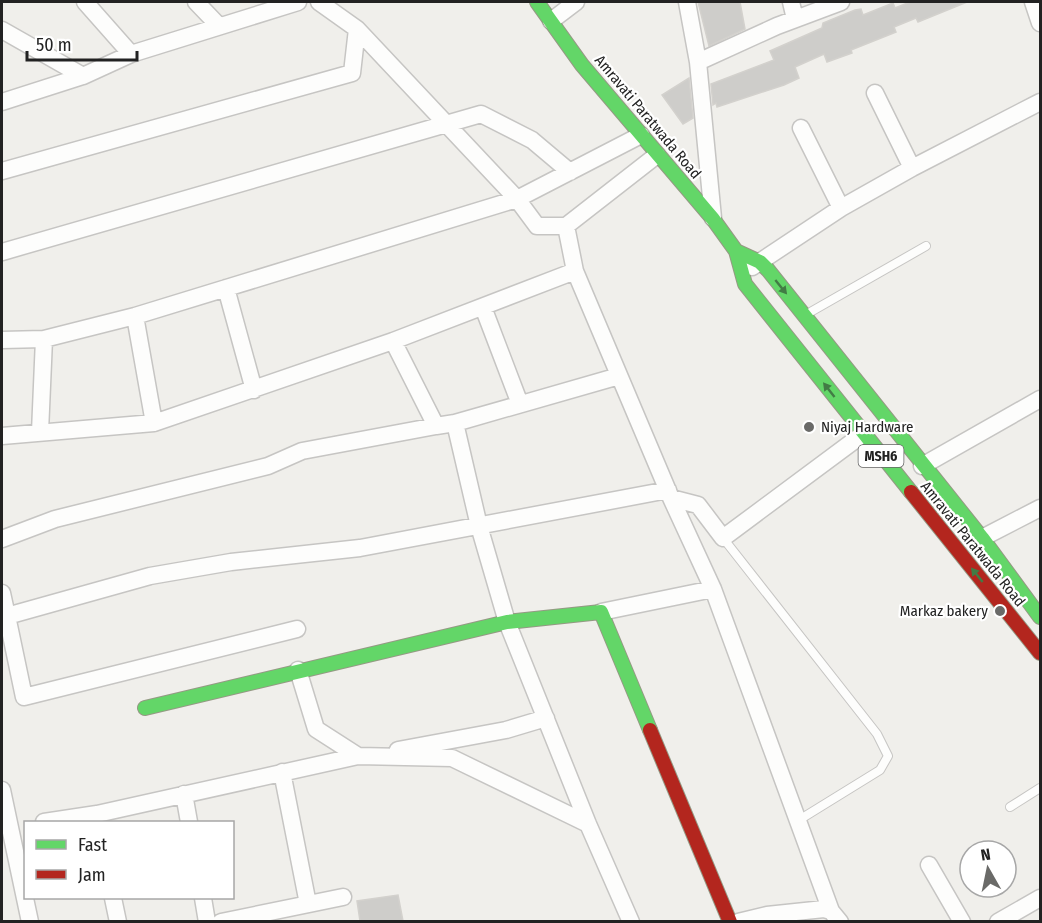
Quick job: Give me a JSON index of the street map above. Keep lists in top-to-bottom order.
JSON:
{
  "streets": {
    "main road": ["Amravati Paratwada Road", "MSH6"]
  },
  "places": ["Niyaj Hardware", "Markaz bakery"],
  "legend": ["Fast", "Jam"],
  "scale_bar": "50 m",
  "north": "top"
}
